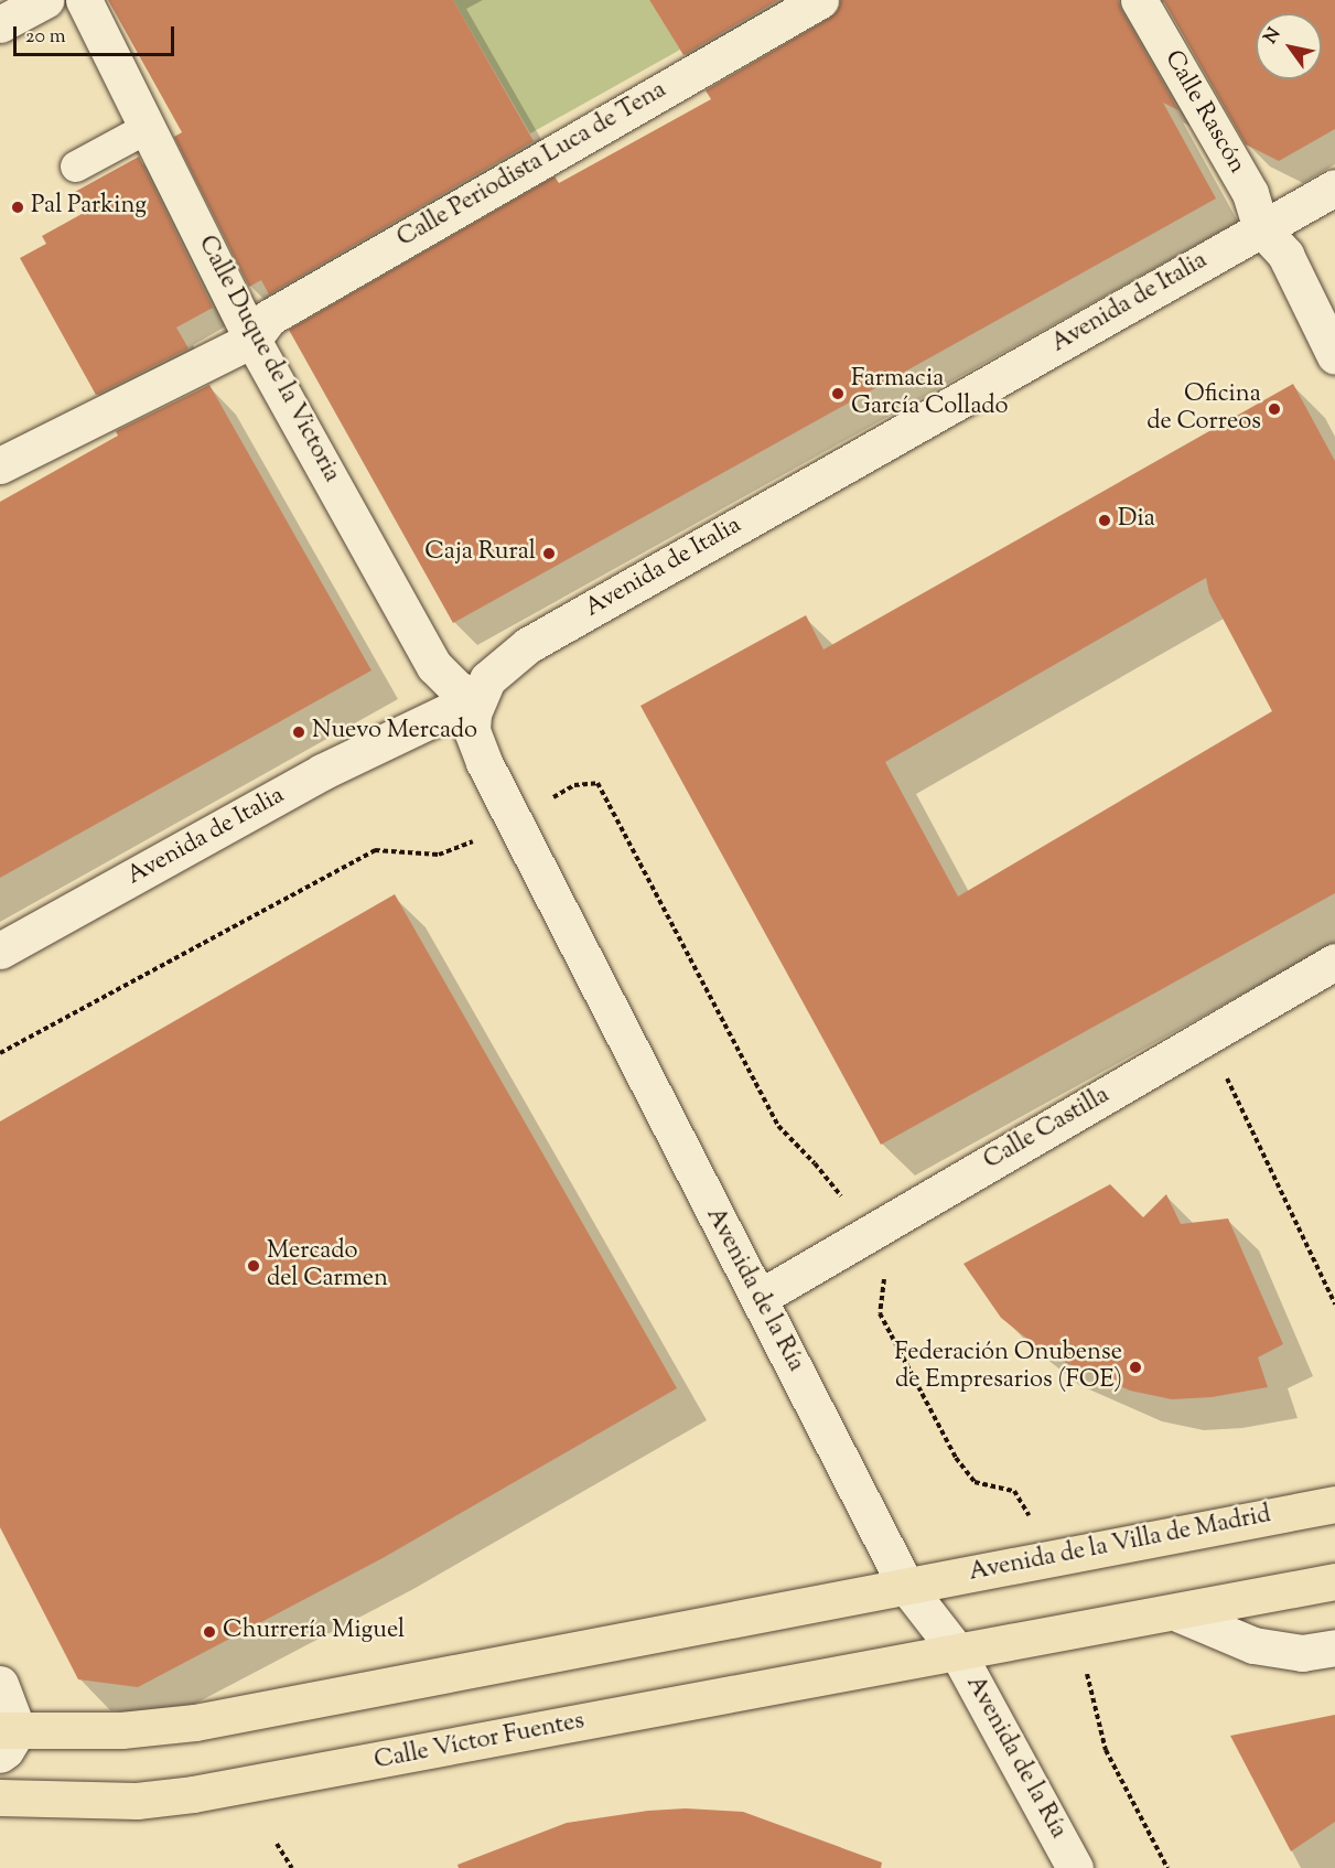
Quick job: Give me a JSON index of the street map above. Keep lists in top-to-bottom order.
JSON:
{
  "streets": {
    "main road": ["Avenida de la Villa de Madrid", "Calle Víctor Fuentes"],
    "street": [
      "Calle Rascón",
      "Calle Periodista Luca de Tena",
      "Avenida de Italia",
      "Calle Duque de la Victoria",
      "Calle Castilla",
      "Avenida de la Ría"
    ]
  },
  "crossings": [
    ["Calle Rascón", "Avenida de Italia"],
    ["Calle Periodista Luca de Tena", "Calle Duque de la Victoria"],
    ["Avenida de Italia", "Calle Duque de la Victoria"],
    ["Avenida de Italia", "Avenida de la Ría"],
    ["Calle Duque de la Victoria", "Avenida de la Ría"],
    ["Calle Castilla", "Avenida de la Ría"],
    ["Avenida de la Ría", "Avenida de la Villa de Madrid"],
    ["Avenida de la Ría", "Calle Víctor Fuentes"]
  ],
  "places": [
    "Pal Parking",
    "Farmacia García Collado",
    "Oficina de Correos",
    "Dia",
    "Caja Rural",
    "Nuevo Mercado",
    "Mercado del Carmen",
    "Federación Onubense de Empresarios (FOE)",
    "Churrería Miguel"
  ],
  "scale_bar": "20 m",
  "north": "top left"
}
